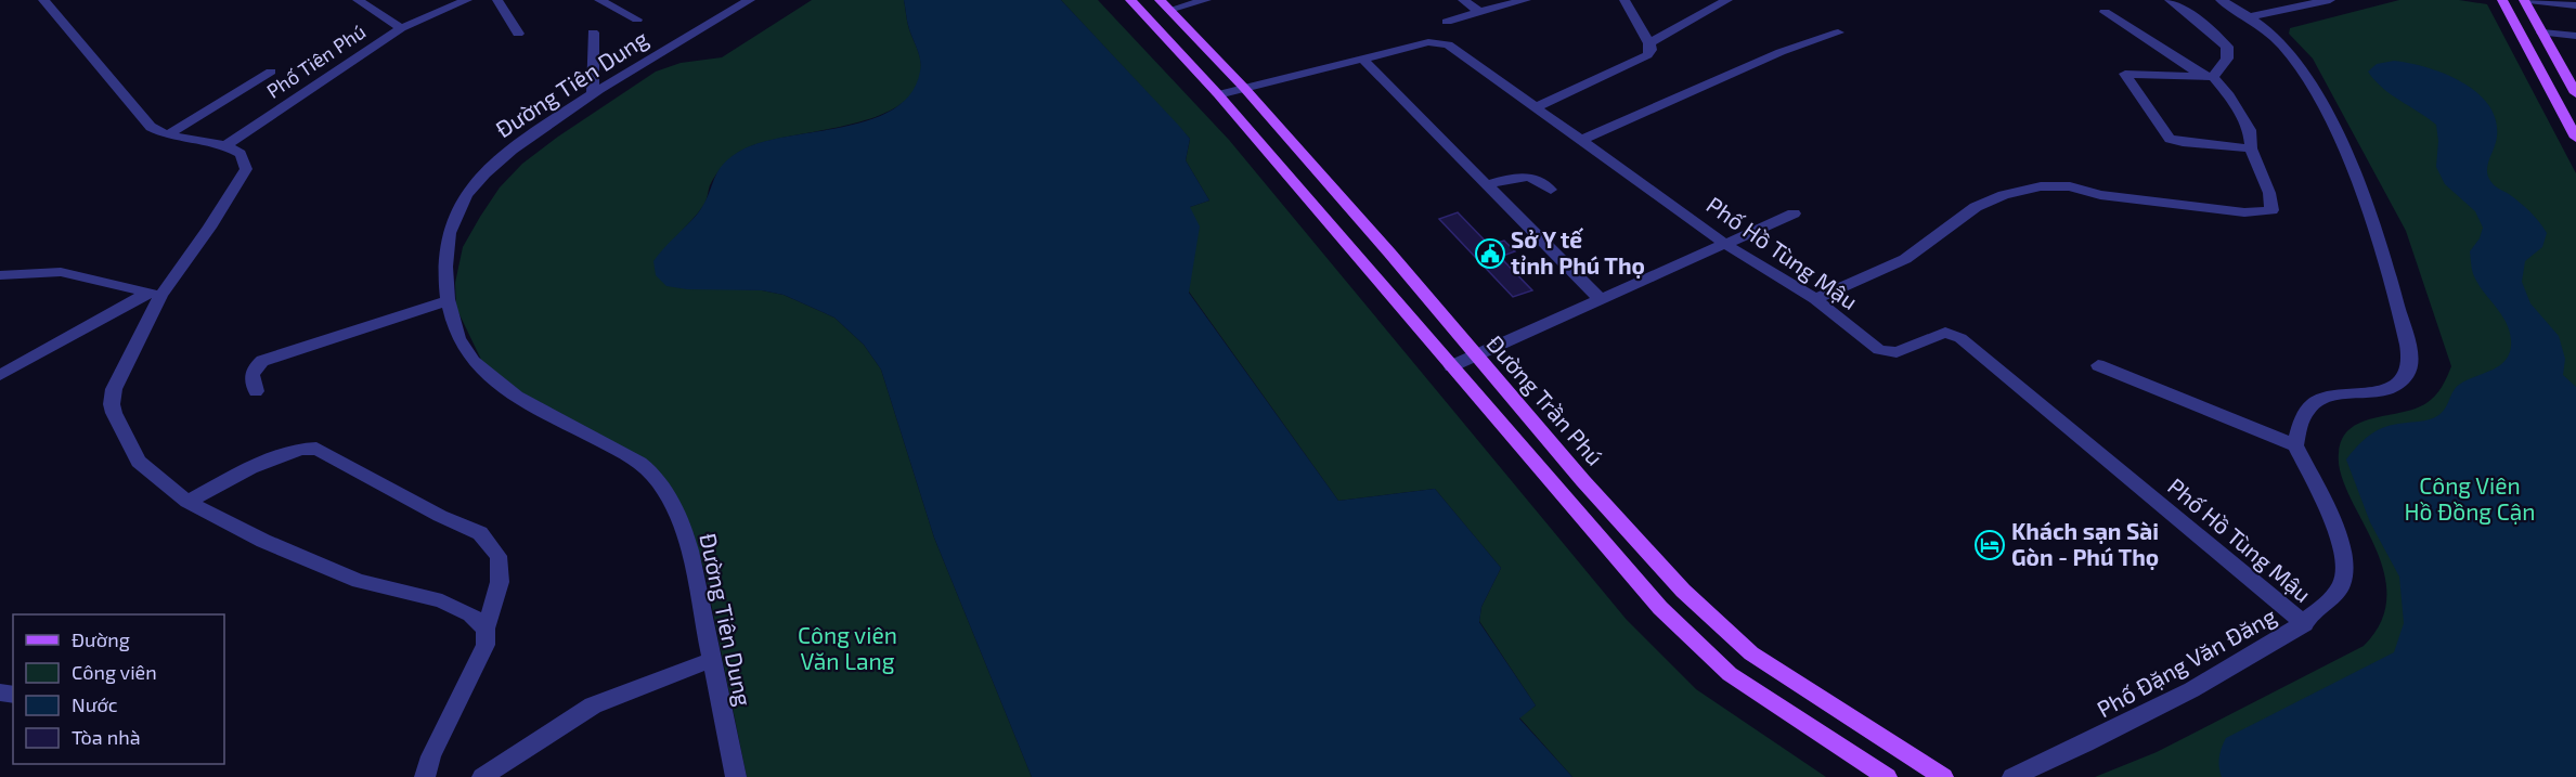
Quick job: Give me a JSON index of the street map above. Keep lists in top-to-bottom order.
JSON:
{
  "streets": {
    "main road": ["Đường Trần Phú"],
    "street": [
      "Phố Tiên Phú",
      "Đường Tiên Dung",
      "Phố Hồ Tùng Mậu",
      "Phố Đặng Văn Đăng"
    ]
  },
  "crossings": [
    ["Phố Hồ Tùng Mậu", "Đường Trần Phú"],
    ["Phố Hồ Tùng Mậu", "Phố Đặng Văn Đăng"]
  ],
  "parks": ["Công Viên Hồ Đồng Cận", "Công viên Văn Lang"],
  "places": {
    "public building": ["Sở Y tế tỉnh Phú Thọ"],
    "hotel": ["Khách sạn Sài Gòn - Phú Thọ"]
  },
  "legend": [
    "Đường",
    "Công viên",
    "Nước",
    "Tòa nhà"
  ]
}
